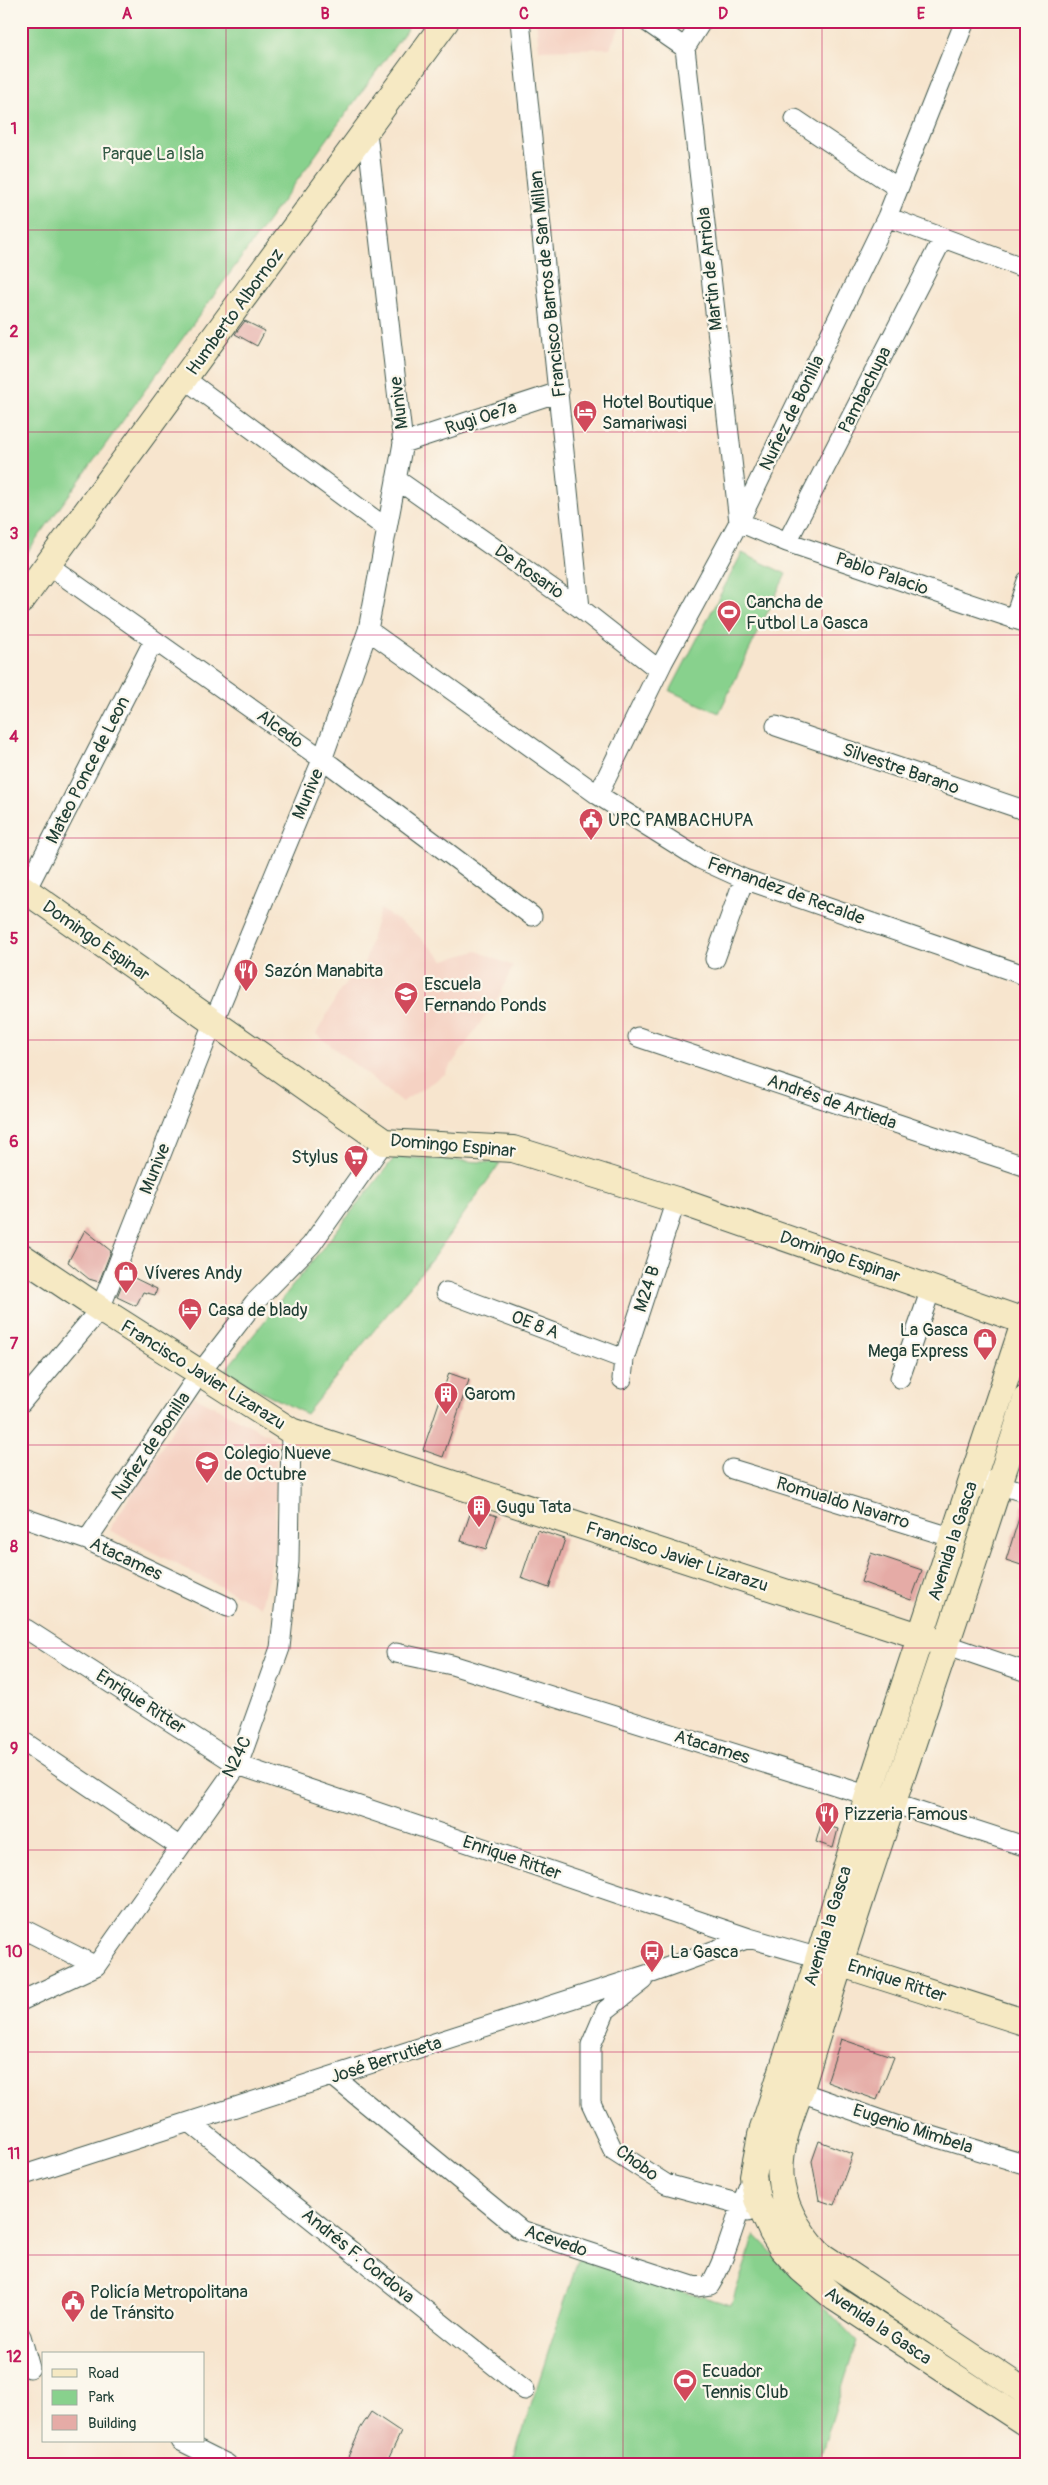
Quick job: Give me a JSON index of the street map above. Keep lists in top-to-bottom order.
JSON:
{
  "streets": {
    "street": [
      "Martin de Arriola",
      "Francisco Barros de San Millan",
      "Humberto Albornoz",
      "Pambachupa",
      "Munive",
      "Nuñez de Bonilla",
      "Rugi Oe7a",
      "De Rosario",
      "Pablo Palacio",
      "Alcedo",
      "Silvestre Barano",
      "Mateo Ponce de Leon",
      "Fernandez de Recalde",
      "Domingo Espinar",
      "Andrés de Artieda",
      "M24 B",
      "OE 8 A",
      "Francisco Javier Lizarazu",
      "Romualdo Navarro",
      "Avenida la Gasca",
      "Atacames",
      "Enrique Ritter",
      "N24C",
      "José Berrutieta",
      "Eugenio Mimbela",
      "Chobo",
      "Acevedo",
      "Andrés F. Cordova"
    ]
  },
  "crossings": [
    ["Martin de Arriola", "Nuñez de Bonilla"],
    ["Martin de Arriola", "Pablo Palacio"],
    ["Francisco Barros de San Millan", "Rugi Oe7a"],
    ["Francisco Barros de San Millan", "De Rosario"],
    ["Humberto Albornoz", "Munive"],
    ["Humberto Albornoz", "Alcedo"],
    ["Pambachupa", "Pablo Palacio"],
    ["Munive", "Rugi Oe7a"],
    ["Munive", "De Rosario"],
    ["Munive", "Alcedo"],
    ["Munive", "Fernandez de Recalde"],
    ["Munive", "Domingo Espinar"],
    ["Munive", "Francisco Javier Lizarazu"],
    ["Nuñez de Bonilla", "De Rosario"],
    ["Nuñez de Bonilla", "Pablo Palacio"],
    ["Nuñez de Bonilla", "Fernandez de Recalde"],
    ["Nuñez de Bonilla", "Domingo Espinar"],
    ["Nuñez de Bonilla", "Francisco Javier Lizarazu"],
    ["Nuñez de Bonilla", "Atacames"],
    ["Alcedo", "Mateo Ponce de Leon"],
    ["Mateo Ponce de Leon", "Domingo Espinar"],
    ["Domingo Espinar", "M24 B"],
    ["Domingo Espinar", "Avenida la Gasca"],
    ["M24 B", "OE 8 A"],
    ["Francisco Javier Lizarazu", "Avenida la Gasca"],
    ["Francisco Javier Lizarazu", "N24C"],
    ["Romualdo Navarro", "Avenida la Gasca"],
    ["Avenida la Gasca", "Atacames"],
    ["Avenida la Gasca", "Enrique Ritter"],
    ["Avenida la Gasca", "Eugenio Mimbela"],
    ["Avenida la Gasca", "Acevedo"],
    ["Enrique Ritter", "N24C"],
    ["Enrique Ritter", "José Berrutieta"],
    ["José Berrutieta", "Chobo"],
    ["José Berrutieta", "Acevedo"],
    ["José Berrutieta", "Andrés F. Cordova"],
    ["Chobo", "Acevedo"]
  ],
  "parks": ["Parque La Isla"],
  "places": {
    "hotel": ["Hotel Boutique Samariwasi", "Casa de blady"],
    "sports": ["Cancha de Futbol La Gasca", "Ecuador Tennis Club"],
    "public building": ["UPC PAMBACHUPA", "Policía Metropolitana de Tránsito"],
    "restaurant": ["Sazón Manabita", "Pizzeria Famous"],
    "school or university": ["Escuela Fernando Ponds", "Colegio Nueve de Octubre"],
    "supermarket": ["Stylus"],
    "shop": ["Víveres Andy", "La Gasca Mega Express"],
    "building": ["Garom", "Gugu Tata"],
    "bus stop": ["La Gasca"]
  },
  "legend": ["Road", "Park", "Building"],
  "grid": {
    "columns": [
      "A",
      "B",
      "C",
      "D",
      "E"
    ],
    "rows": [
      "1",
      "2",
      "3",
      "4",
      "5",
      "6",
      "7",
      "8",
      "9",
      "10",
      "11",
      "12"
    ]
  }
}
